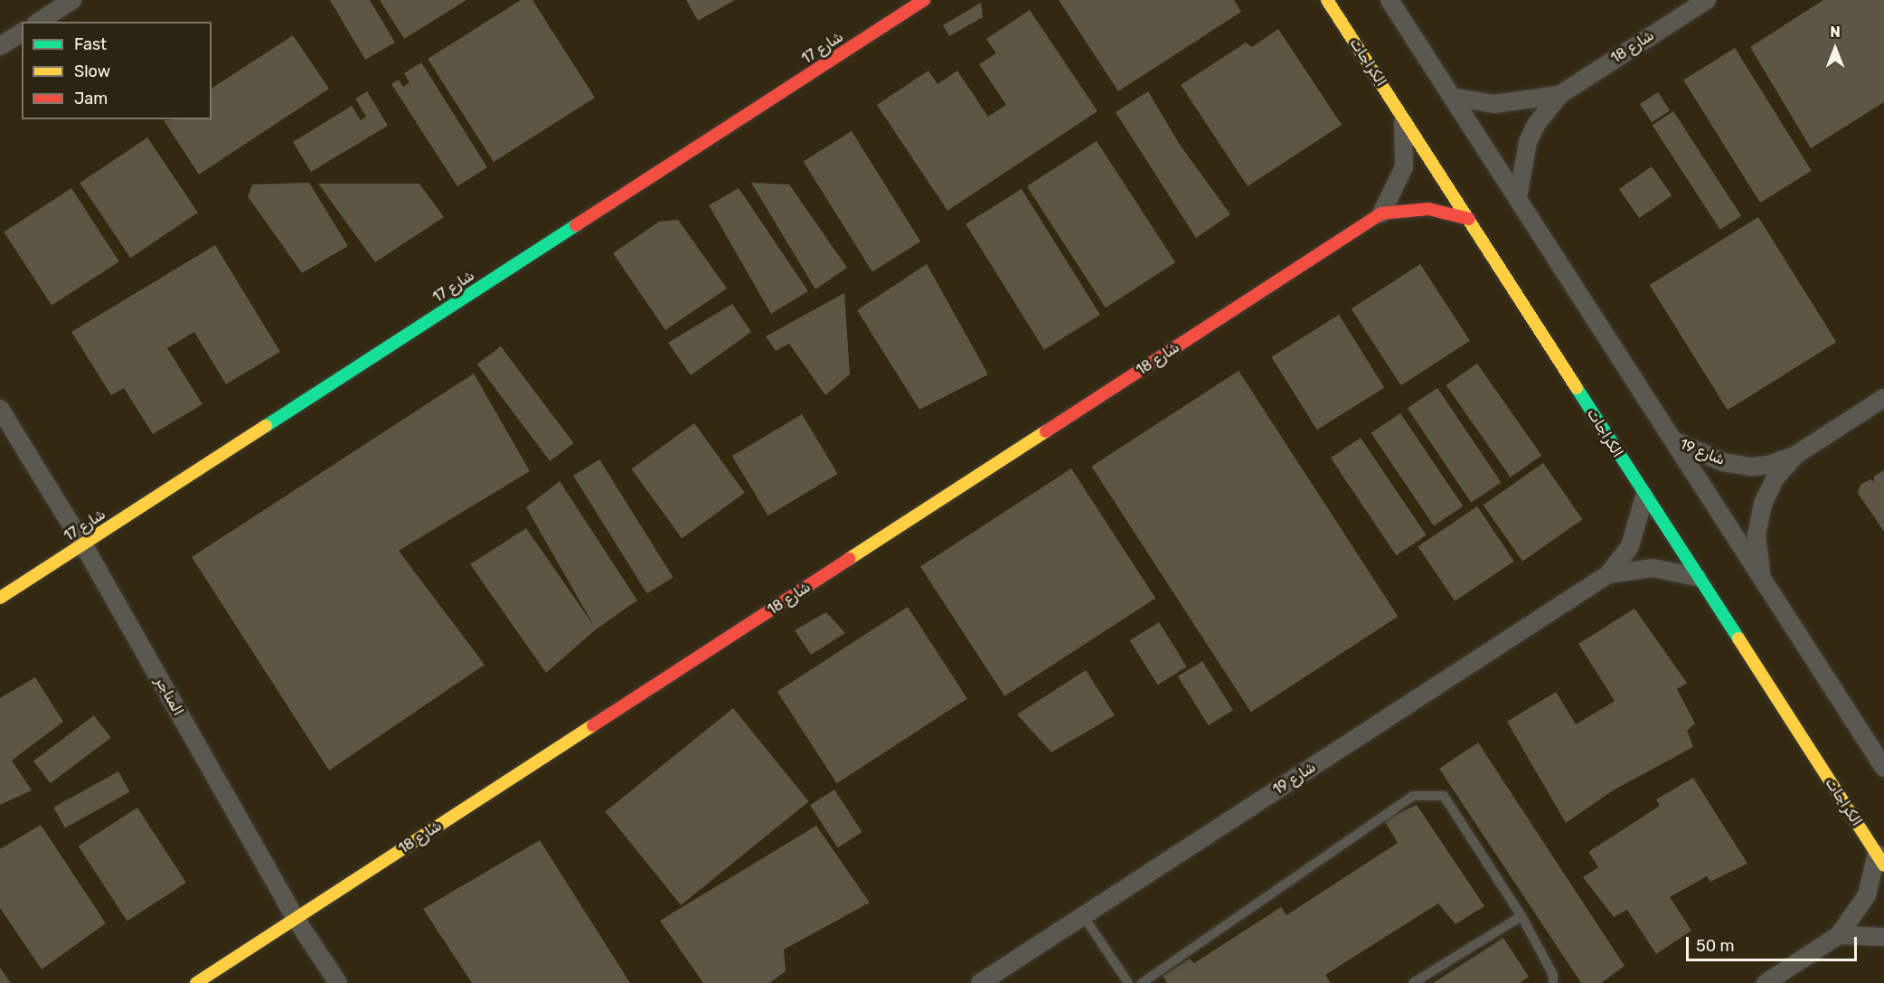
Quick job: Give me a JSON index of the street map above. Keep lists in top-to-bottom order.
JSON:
{
  "streets": {
    "street": [
      "شارع 18",
      "شارع 17",
      "الكراجات",
      "شارع 19",
      "المناجر"
    ]
  },
  "crossings": [
    ["شارع 18", "الكراجات"],
    ["شارع 18", "المناجر"],
    ["شارع 17", "المناجر"],
    ["الكراجات", "شارع 19"]
  ],
  "legend": ["Fast", "Slow", "Jam"],
  "scale_bar": "50 m",
  "north": "top"
}
